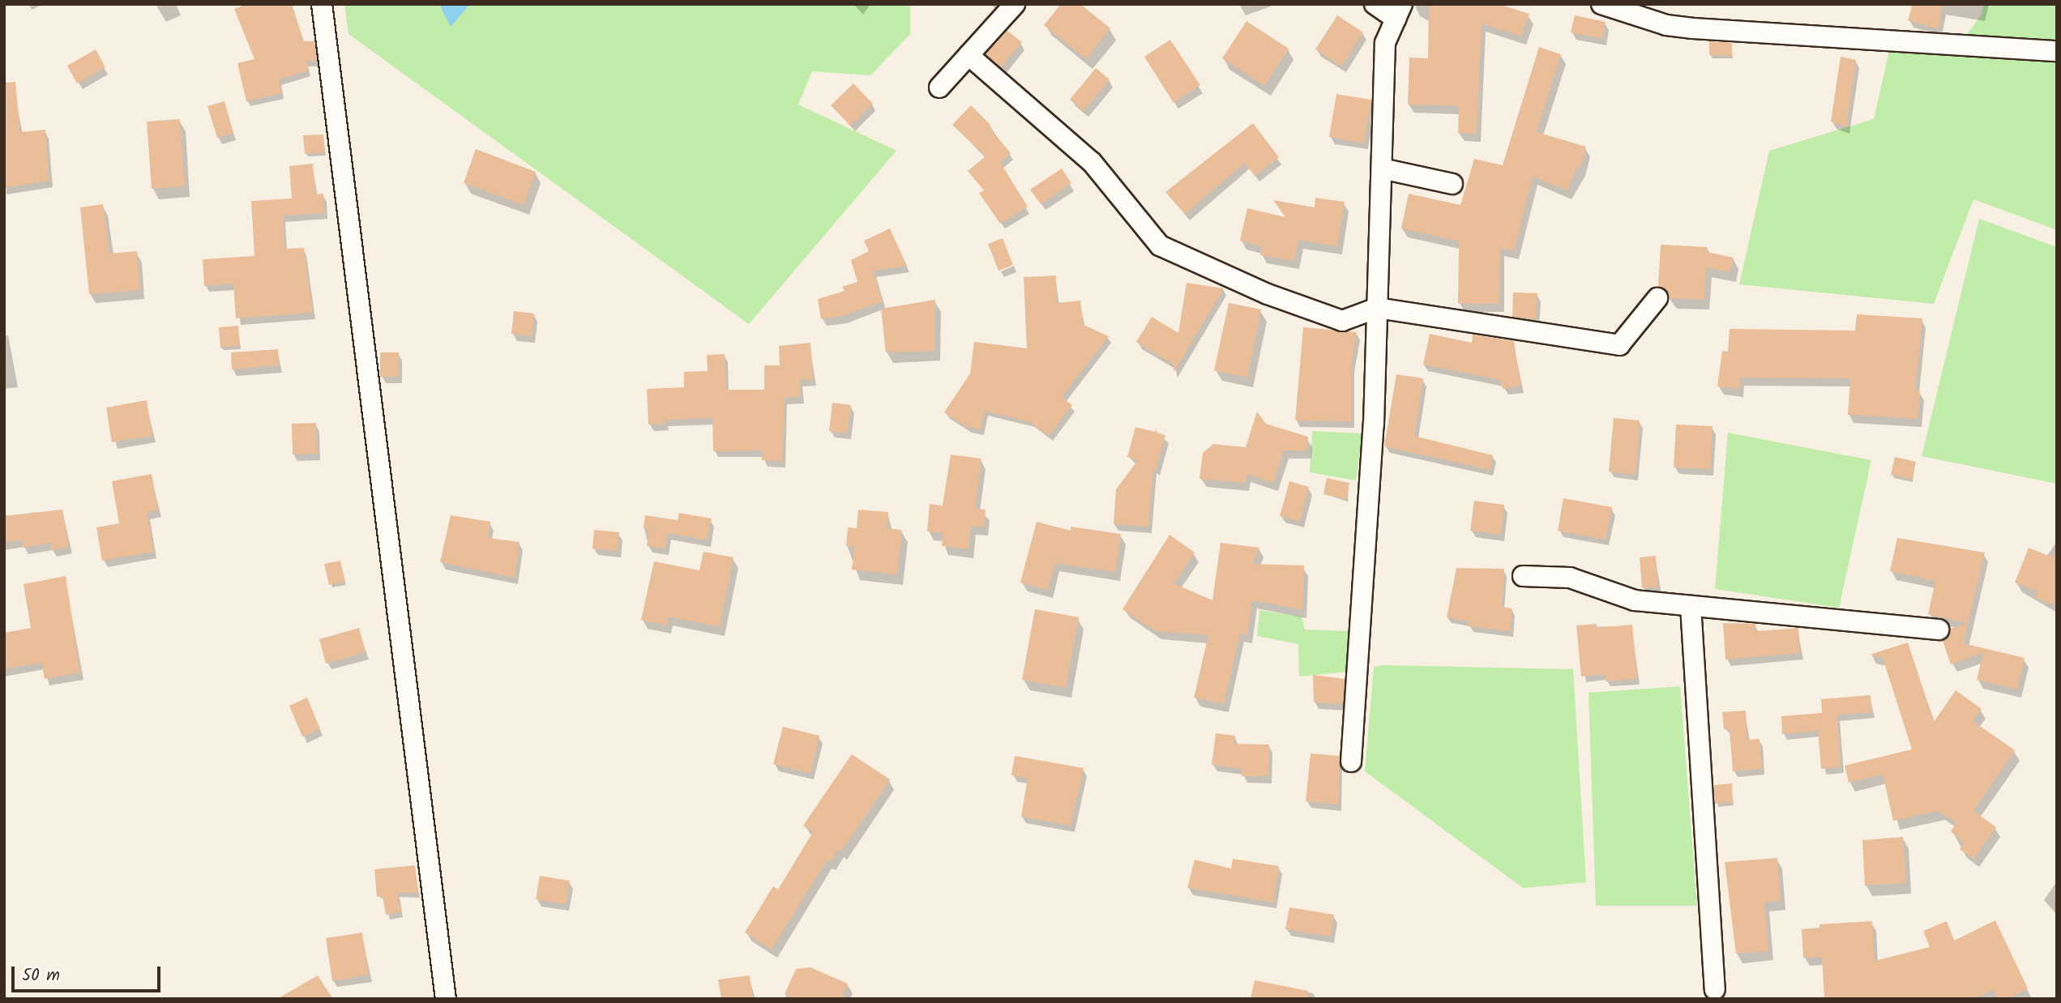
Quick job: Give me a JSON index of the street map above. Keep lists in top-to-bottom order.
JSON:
{
  "scale_bar": "50 m"
}
